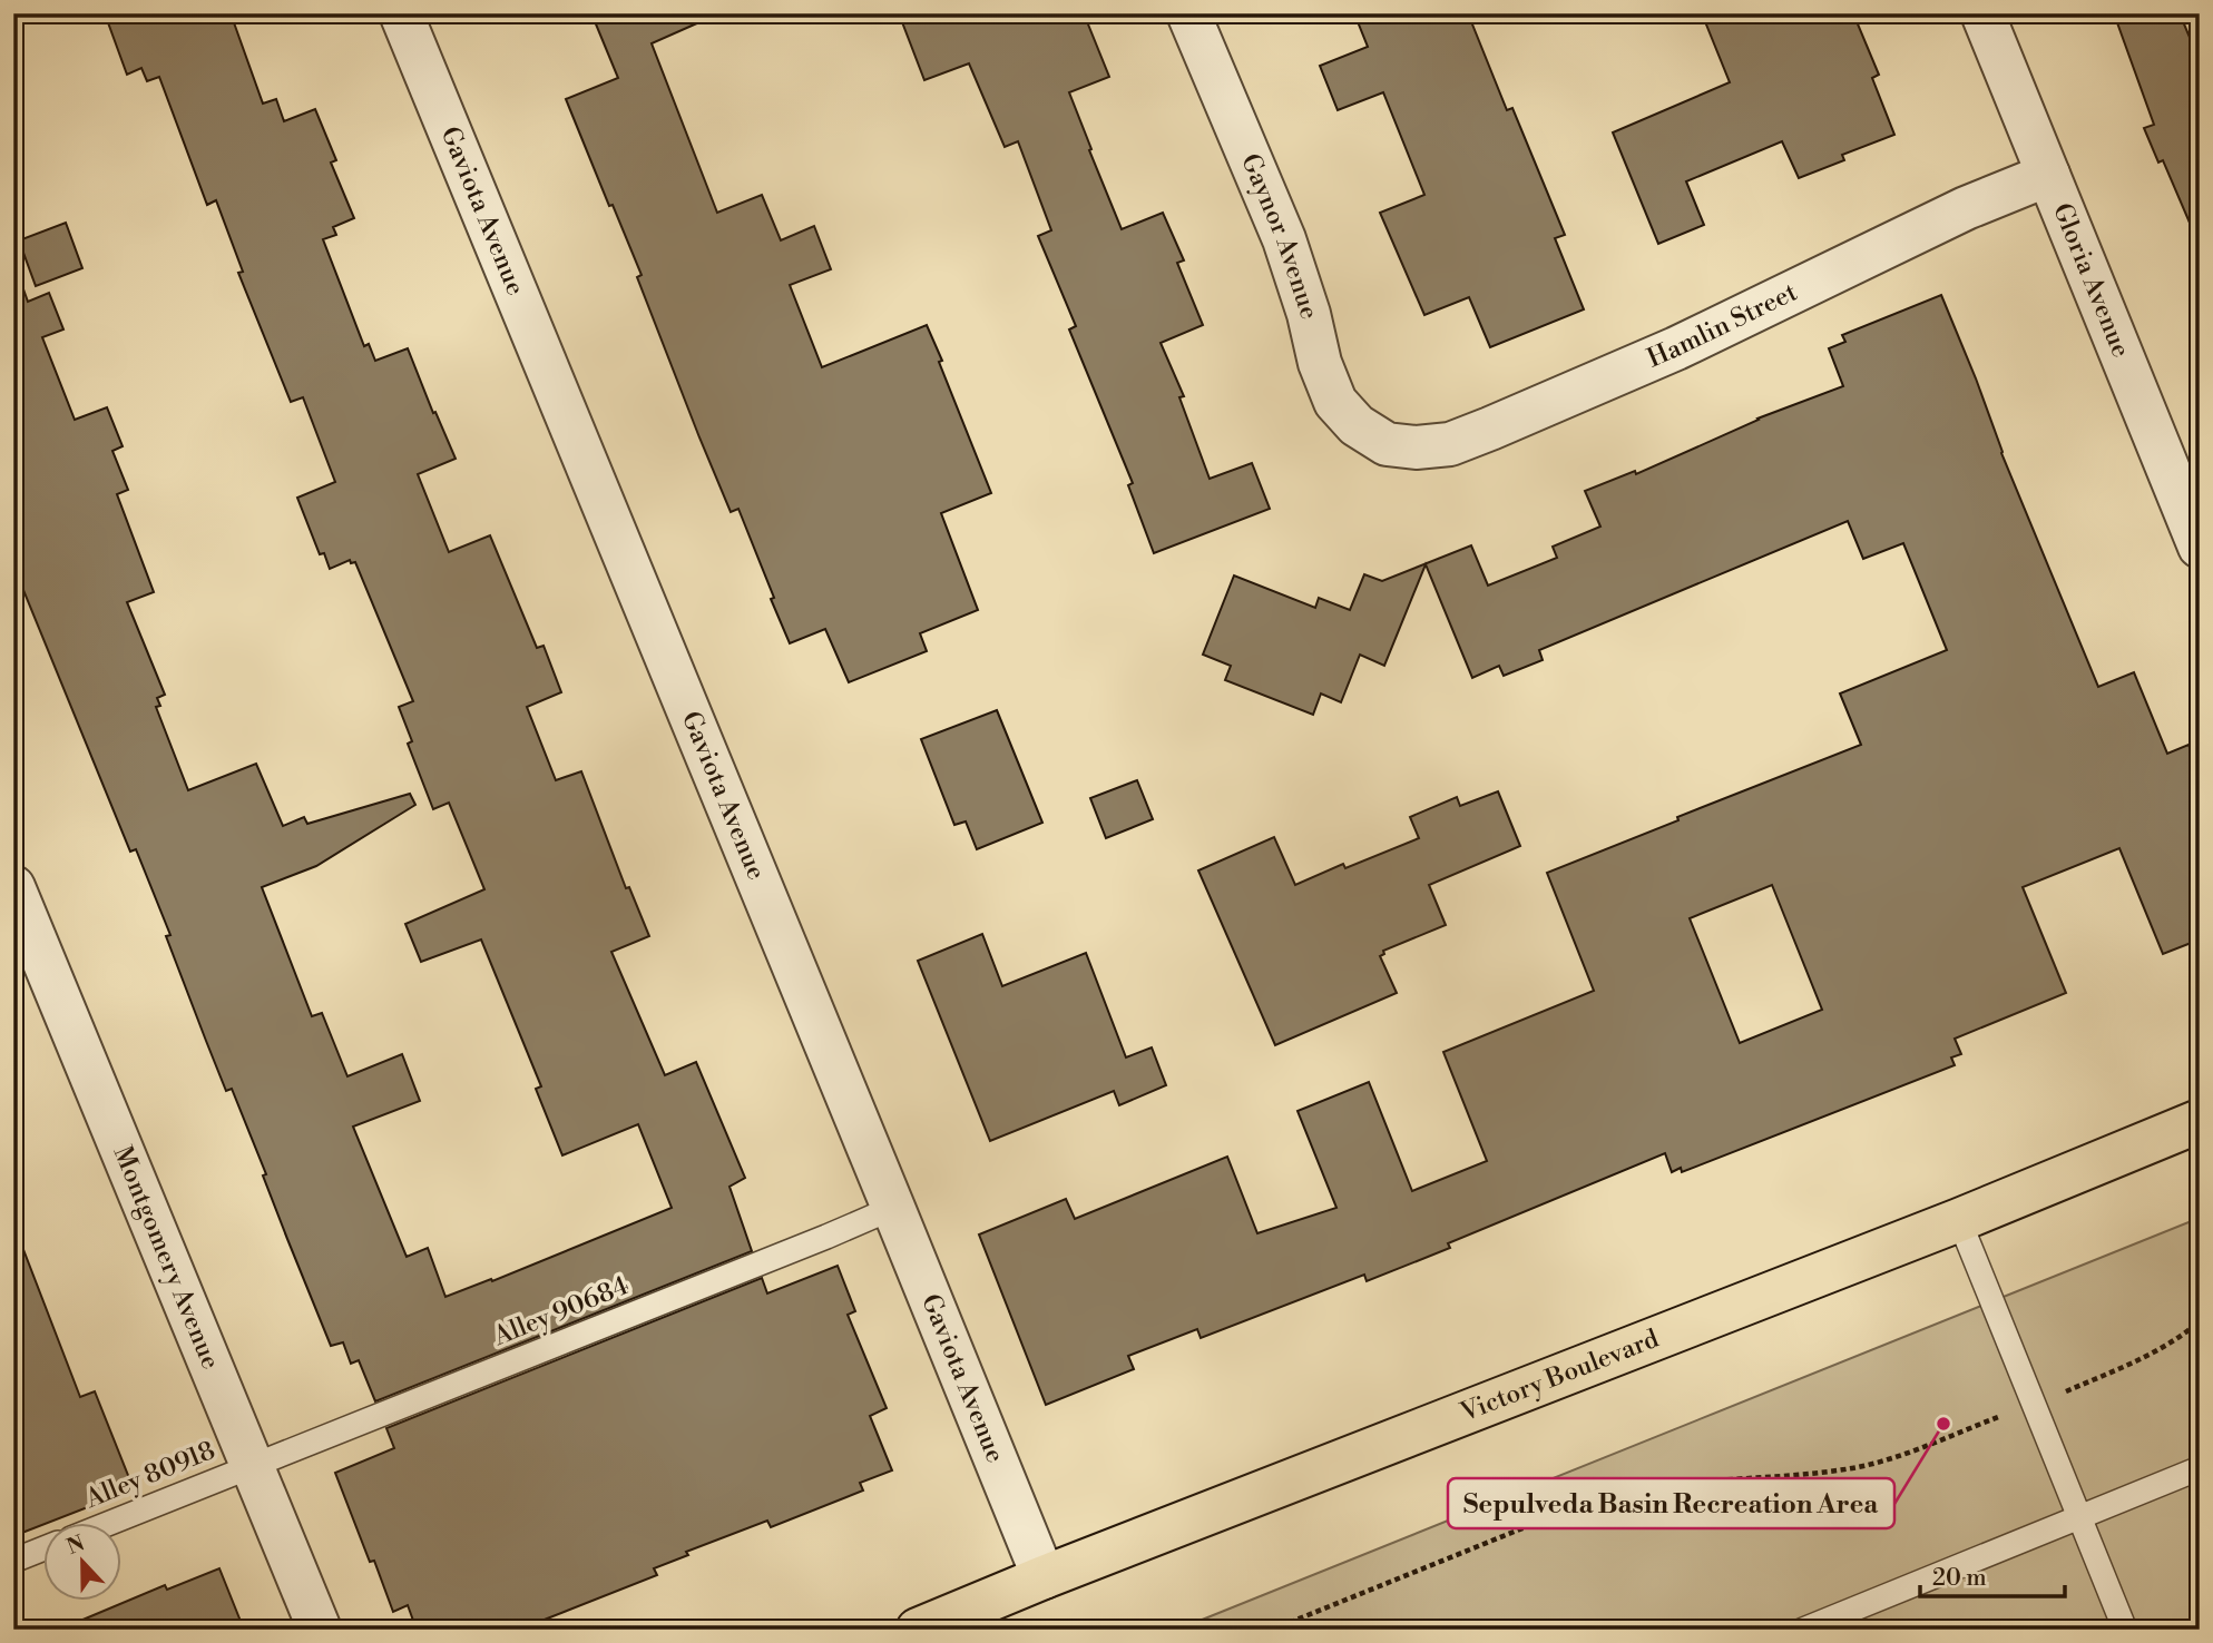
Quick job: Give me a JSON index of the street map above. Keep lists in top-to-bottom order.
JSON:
{
  "streets": {
    "main road": ["Victory Boulevard"],
    "street": [
      "Gaviota Avenue",
      "Gaynor Avenue",
      "Gloria Avenue",
      "Hamlin Street",
      "Montgomery Avenue"
    ],
    "lane": ["Alley 90684", "Alley 80918"]
  },
  "crossings": [
    ["Gaviota Avenue", "Alley 90684"],
    ["Gaviota Avenue", "Victory Boulevard"],
    ["Gaynor Avenue", "Hamlin Street"],
    ["Gloria Avenue", "Hamlin Street"],
    ["Montgomery Avenue", "Alley 90684"],
    ["Montgomery Avenue", "Alley 80918"],
    ["Alley 90684", "Alley 80918"]
  ],
  "places": ["Sepulveda Basin Recreation Area"],
  "scale_bar": "20 m",
  "north": "top"
}
